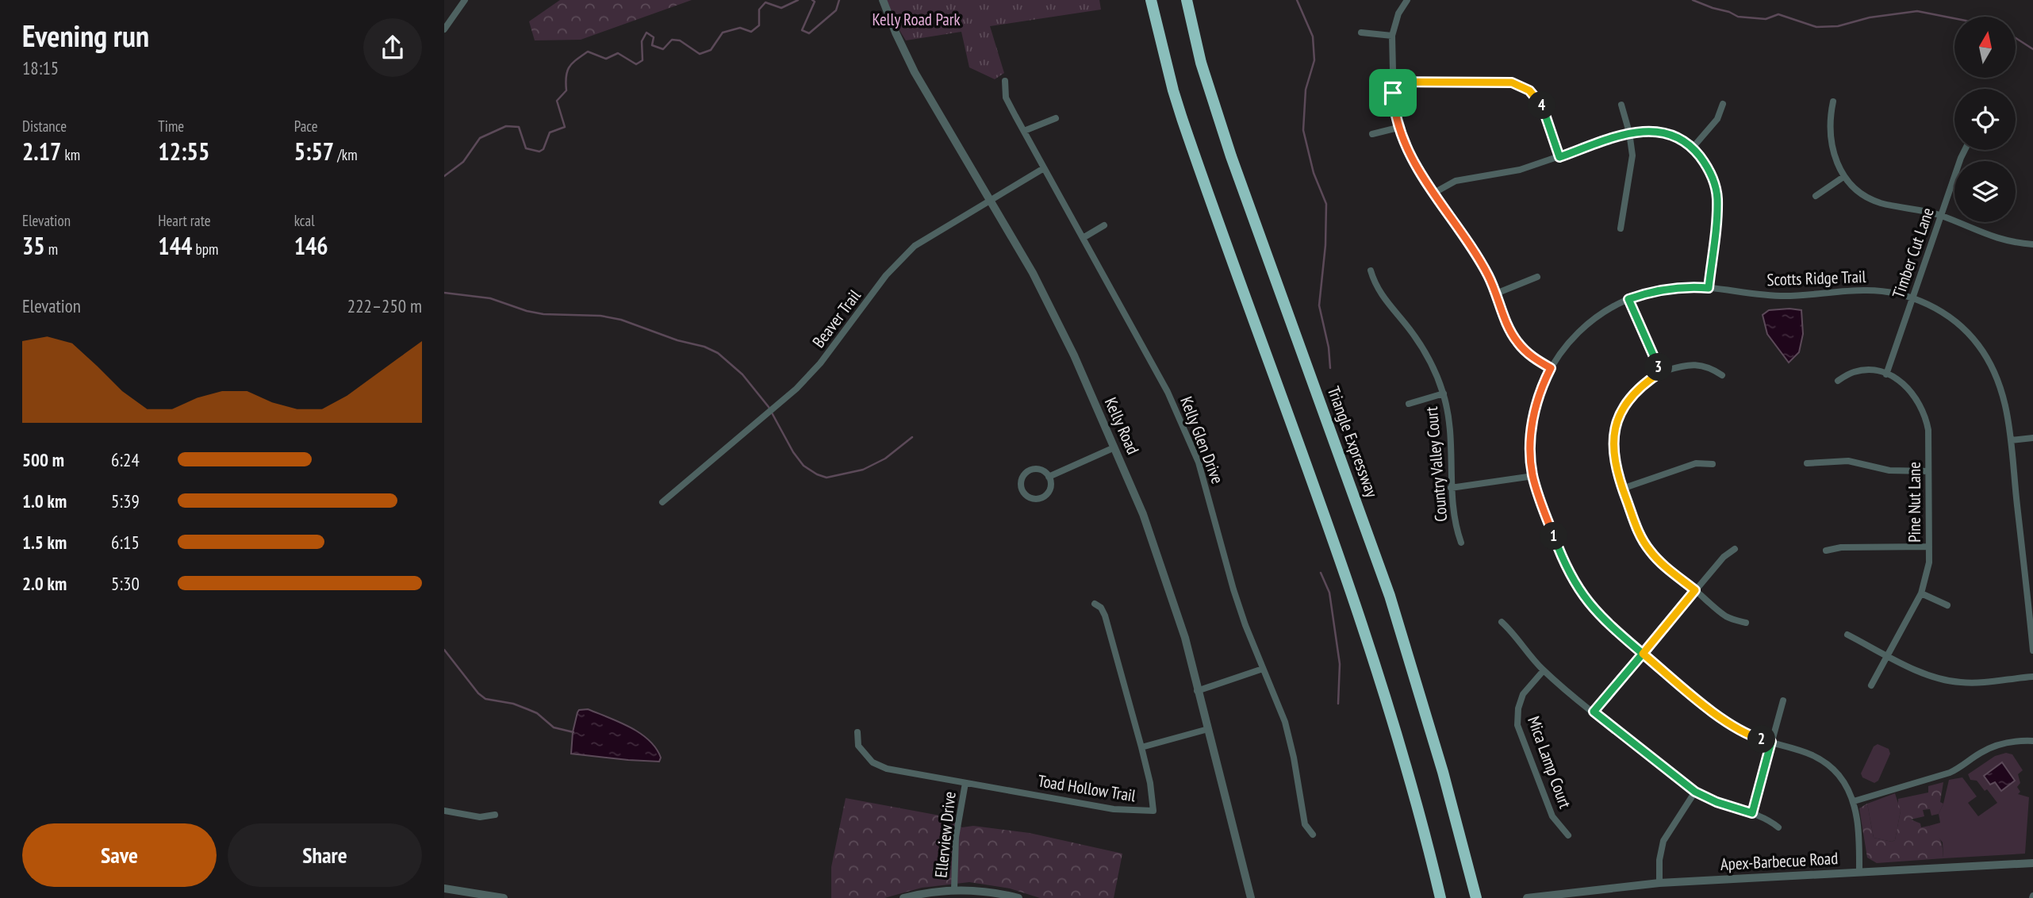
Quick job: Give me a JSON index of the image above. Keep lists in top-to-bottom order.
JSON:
{
  "streets": {
    "highway": ["Triangle Expressway"],
    "street": [
      "Timber Cut Lane",
      "Scotts Ridge Trail",
      "Beaver Trail",
      "Kelly Road",
      "Kelly Glen Drive",
      "Country Valley Court",
      "Pine Nut Lane",
      "Mica Lamp Court",
      "Toad Hollow Trail",
      "Ellerview Drive",
      "Apex-Barbecue Road"
    ]
  },
  "crossings": [
    ["Timber Cut Lane", "Scotts Ridge Trail"],
    ["Timber Cut Lane", "Pine Nut Lane"],
    ["Scotts Ridge Trail", "Apex-Barbecue Road"],
    ["Beaver Trail", "Kelly Road"],
    ["Beaver Trail", "Kelly Glen Drive"],
    ["Toad Hollow Trail", "Ellerview Drive"]
  ],
  "parks": ["Kelly Road Park"],
  "north": "top",
  "page": {
    "heading": ["Evening run", "18:15"],
    "pins": [
      "4",
      "3",
      "1",
      "2"
    ],
    "stats": [
      ["Distance", "2.17 km"],
      ["Time", "12:55"],
      ["Pace", "5:57 /km"],
      ["Elevation", "35 m"],
      ["Heart rate", "144 bpm"],
      ["kcal", "146"]
    ],
    "chart": ["Elevation", "222–250 m"],
    "list": [
      {
        "name": "500 m",
        "note": "6:24"
      },
      {
        "name": "1.0 km",
        "note": "5:39"
      },
      {
        "name": "1.5 km",
        "note": "6:15"
      },
      {
        "name": "2.0 km",
        "note": "5:30"
      }
    ],
    "buttons": ["Save", "Share"]
  }
}
